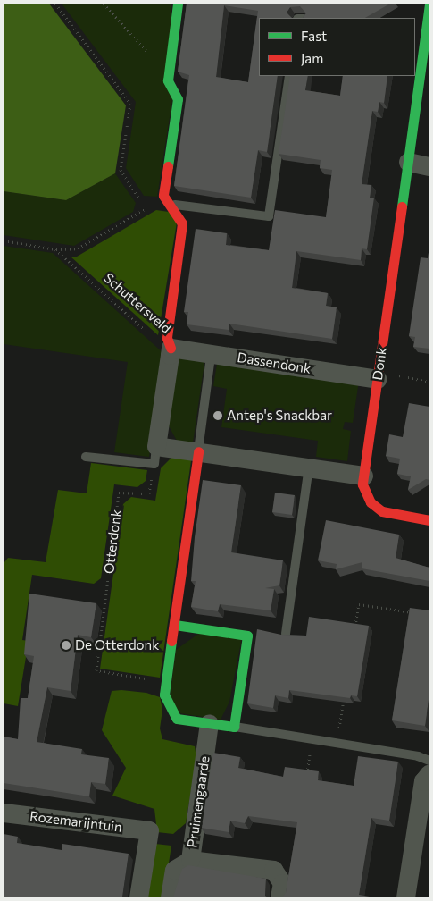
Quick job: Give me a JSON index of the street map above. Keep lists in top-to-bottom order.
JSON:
{
  "streets": {
    "street": [
      "Schuttersveld",
      "Dassendonk",
      "Donk",
      "Pruimengaarde",
      "Rozemarijntuin"
    ],
    "path": ["Otterdonk"]
  },
  "crossings": [
    ["Schuttersveld", "Dassendonk"],
    ["Dassendonk", "Donk"]
  ],
  "places": ["Antep's Snackbar", "De Otterdonk"],
  "legend": ["Fast", "Jam"]
}
